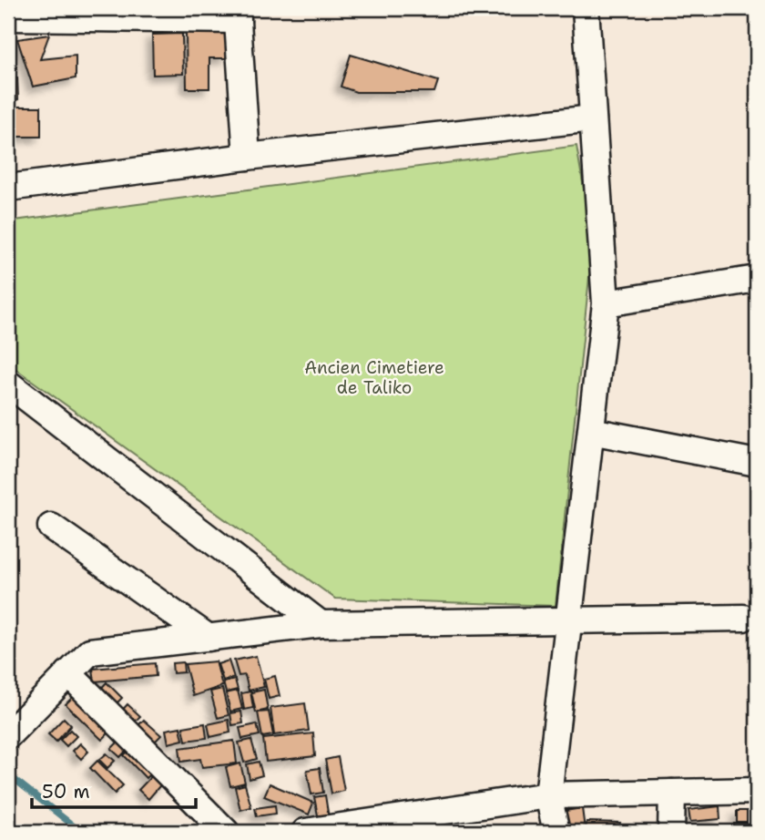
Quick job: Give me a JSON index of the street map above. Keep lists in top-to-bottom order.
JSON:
{
  "parks": ["Ancien Cimetiere de Taliko"],
  "scale_bar": "50 m"
}
